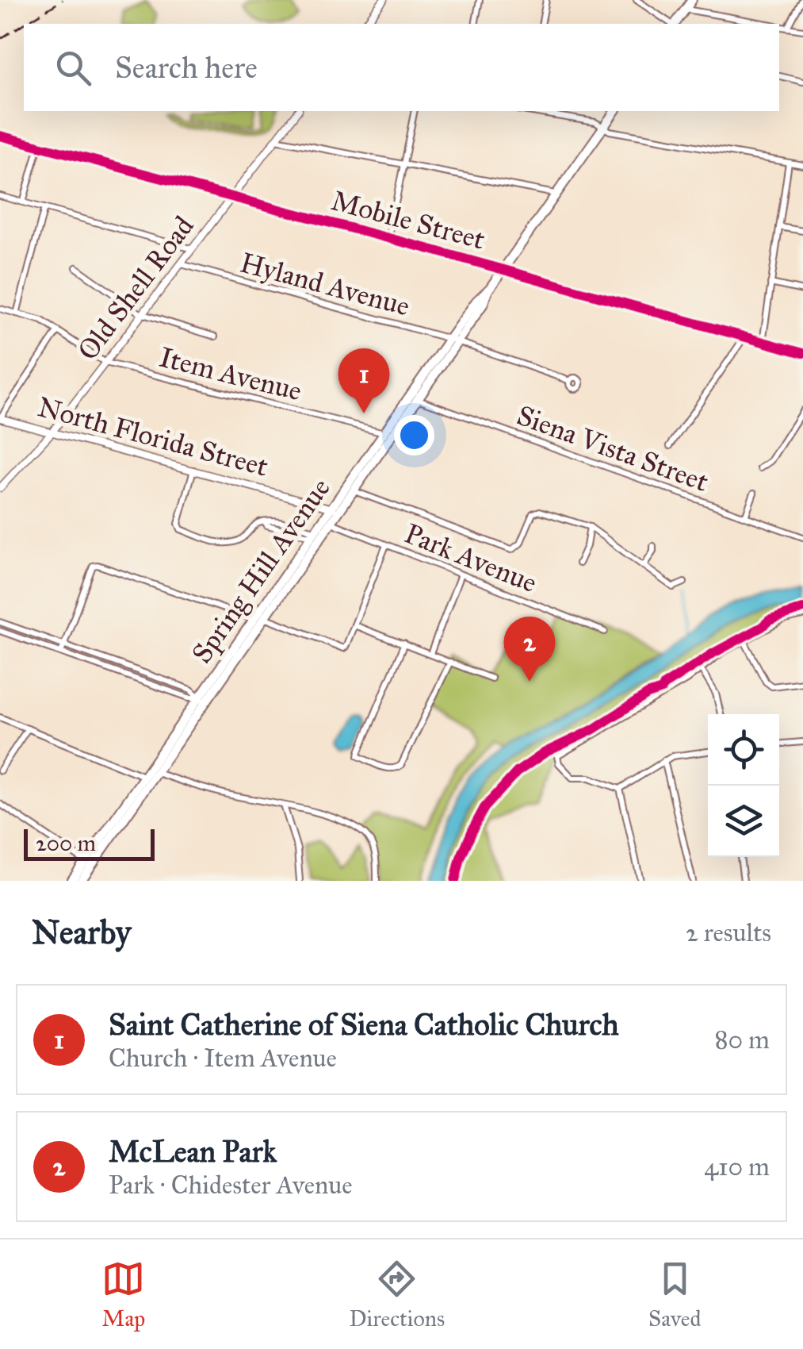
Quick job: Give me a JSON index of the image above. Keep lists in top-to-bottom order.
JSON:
{
  "streets": {
    "main road": ["Spring Hill Avenue"],
    "street": [
      "Mobile Street",
      "Hyland Avenue",
      "Old Shell Road",
      "Item Avenue",
      "North Florida Street",
      "Siena Vista Street",
      "Park Avenue"
    ]
  },
  "crossings": [
    ["Mobile Street", "Old Shell Road"],
    ["Mobile Street", "Spring Hill Avenue"],
    ["Hyland Avenue", "Old Shell Road"],
    ["Hyland Avenue", "Spring Hill Avenue"],
    ["Old Shell Road", "Item Avenue"],
    ["Old Shell Road", "North Florida Street"],
    ["Item Avenue", "Spring Hill Avenue"],
    ["North Florida Street", "Spring Hill Avenue"],
    ["Siena Vista Street", "Spring Hill Avenue"],
    ["Park Avenue", "Spring Hill Avenue"]
  ],
  "scale_bar": "200 m",
  "page": {
    "search": "Search here",
    "pins": ["1", "2"],
    "scale": "200 m",
    "heading": ["Nearby", "2 results"],
    "list": [
      {
        "mark": "1",
        "name": "Saint Catherine of Siena Catholic Church",
        "note": "Church · Item Avenue",
        "value": "80 m"
      },
      {
        "mark": "2",
        "name": "McLean Park",
        "note": "Park · Chidester Avenue",
        "value": "410 m"
      }
    ],
    "nav": ["Map", "Directions", "Saved"]
  }
}
